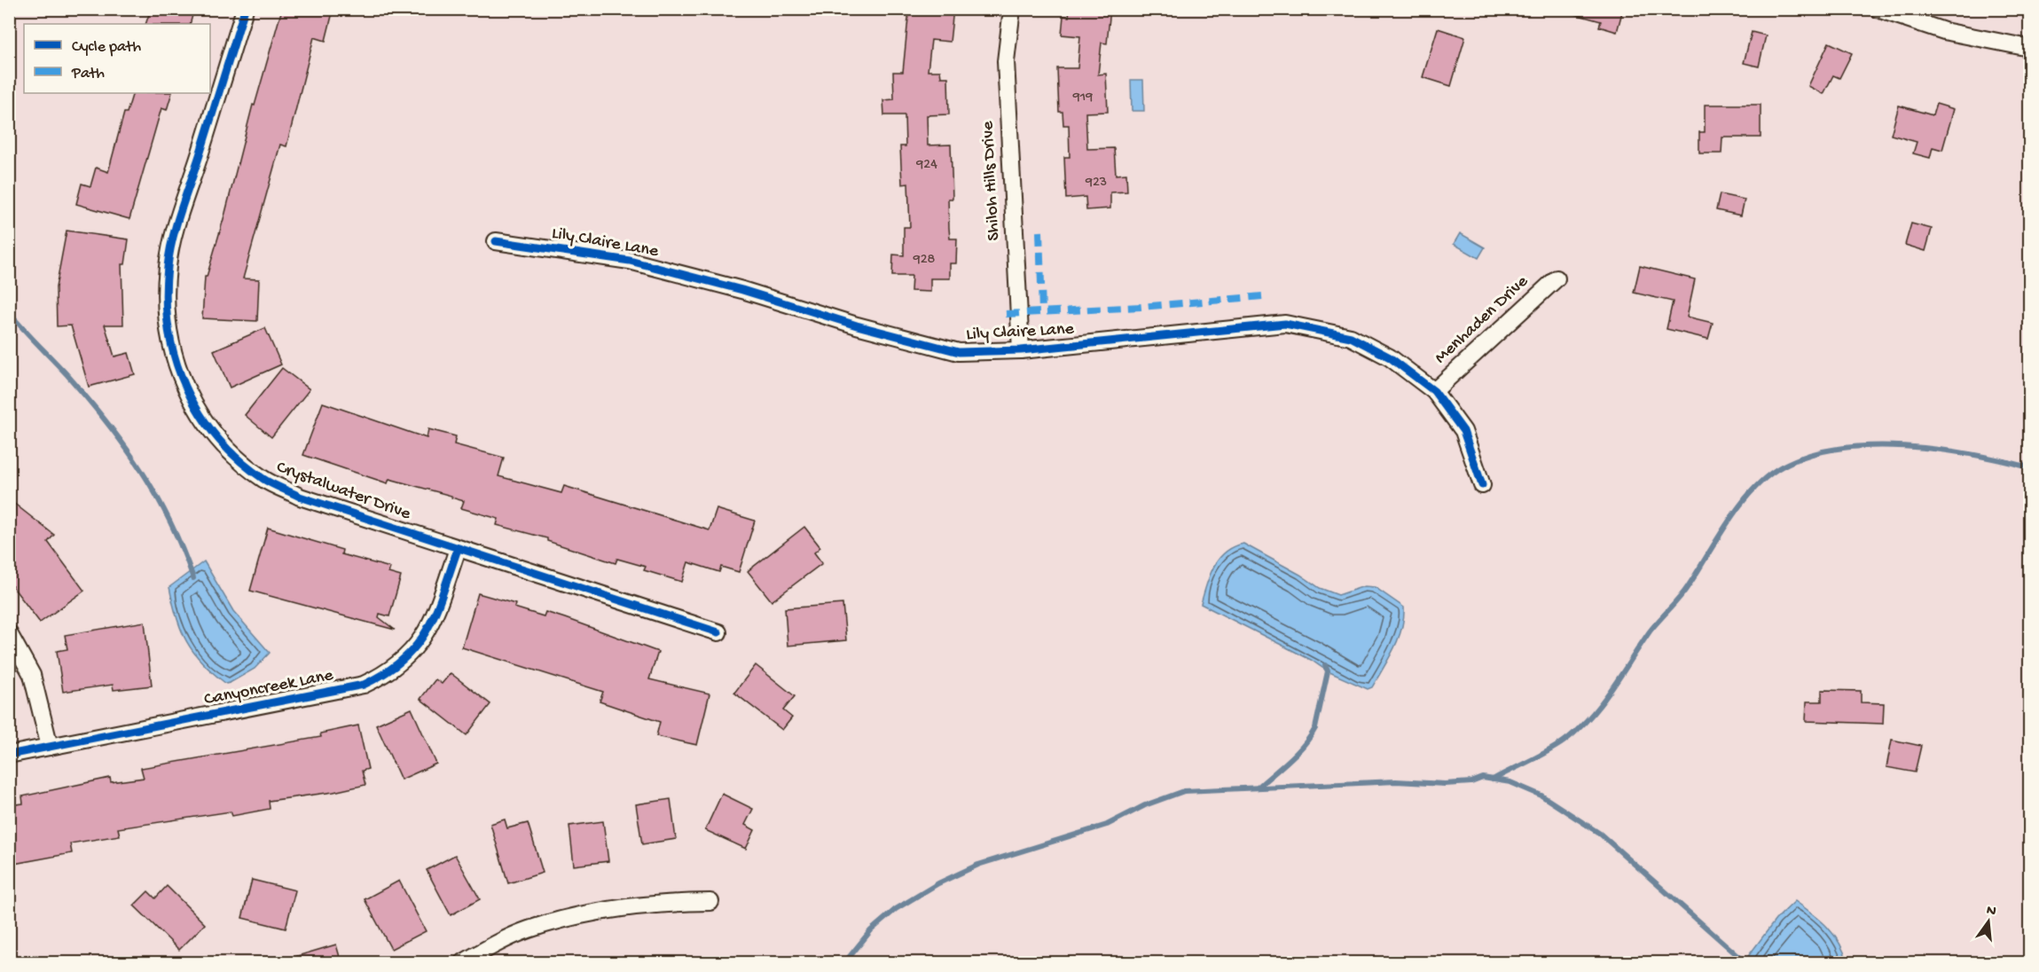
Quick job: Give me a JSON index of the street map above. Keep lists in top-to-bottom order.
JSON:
{
  "streets": {
    "street": [
      "Shiloh Hills Drive",
      "Lily Claire Lane",
      "Menhaden Drive",
      "Crystalwater Drive",
      "Canyoncreek Lane"
    ]
  },
  "crossings": [
    ["Shiloh Hills Drive", "Lily Claire Lane"],
    ["Lily Claire Lane", "Menhaden Drive"],
    ["Crystalwater Drive", "Canyoncreek Lane"]
  ],
  "house_numbers": [
    "919",
    "924",
    "923",
    "928"
  ],
  "legend": ["Cycle path", "Path"],
  "north": "top"
}
